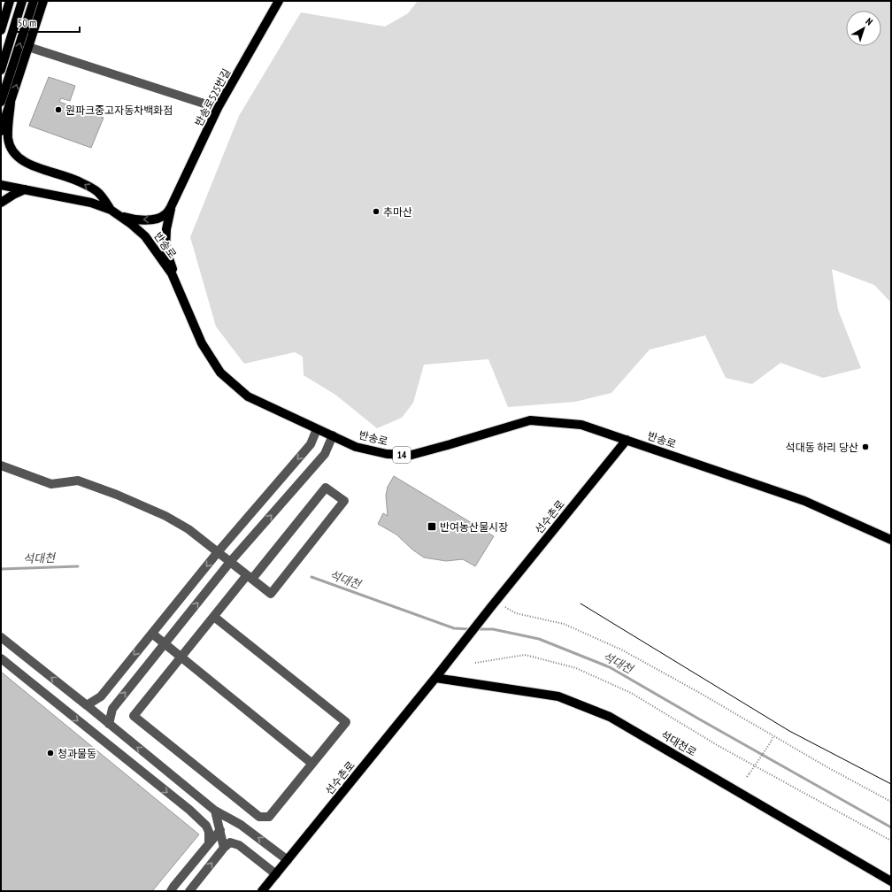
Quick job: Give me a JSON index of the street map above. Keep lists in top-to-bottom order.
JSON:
{
  "streets": {
    "main road": [
      "반송로525번길",
      "반송로",
      "14",
      "선수촌로",
      "석대천로"
    ]
  },
  "crossings": [
    ["반송로", "선수촌로"],
    ["선수촌로", "석대천로"]
  ],
  "water": ["석대천"],
  "places": {
    "other": [
      "원파크중고자동차백화점",
      "추마산",
      "석대동 하리 당산",
      "청과물동"
    ],
    "transit": ["반여농산물시장"]
  },
  "scale_bar": "50 m",
  "north": "top right"
}
